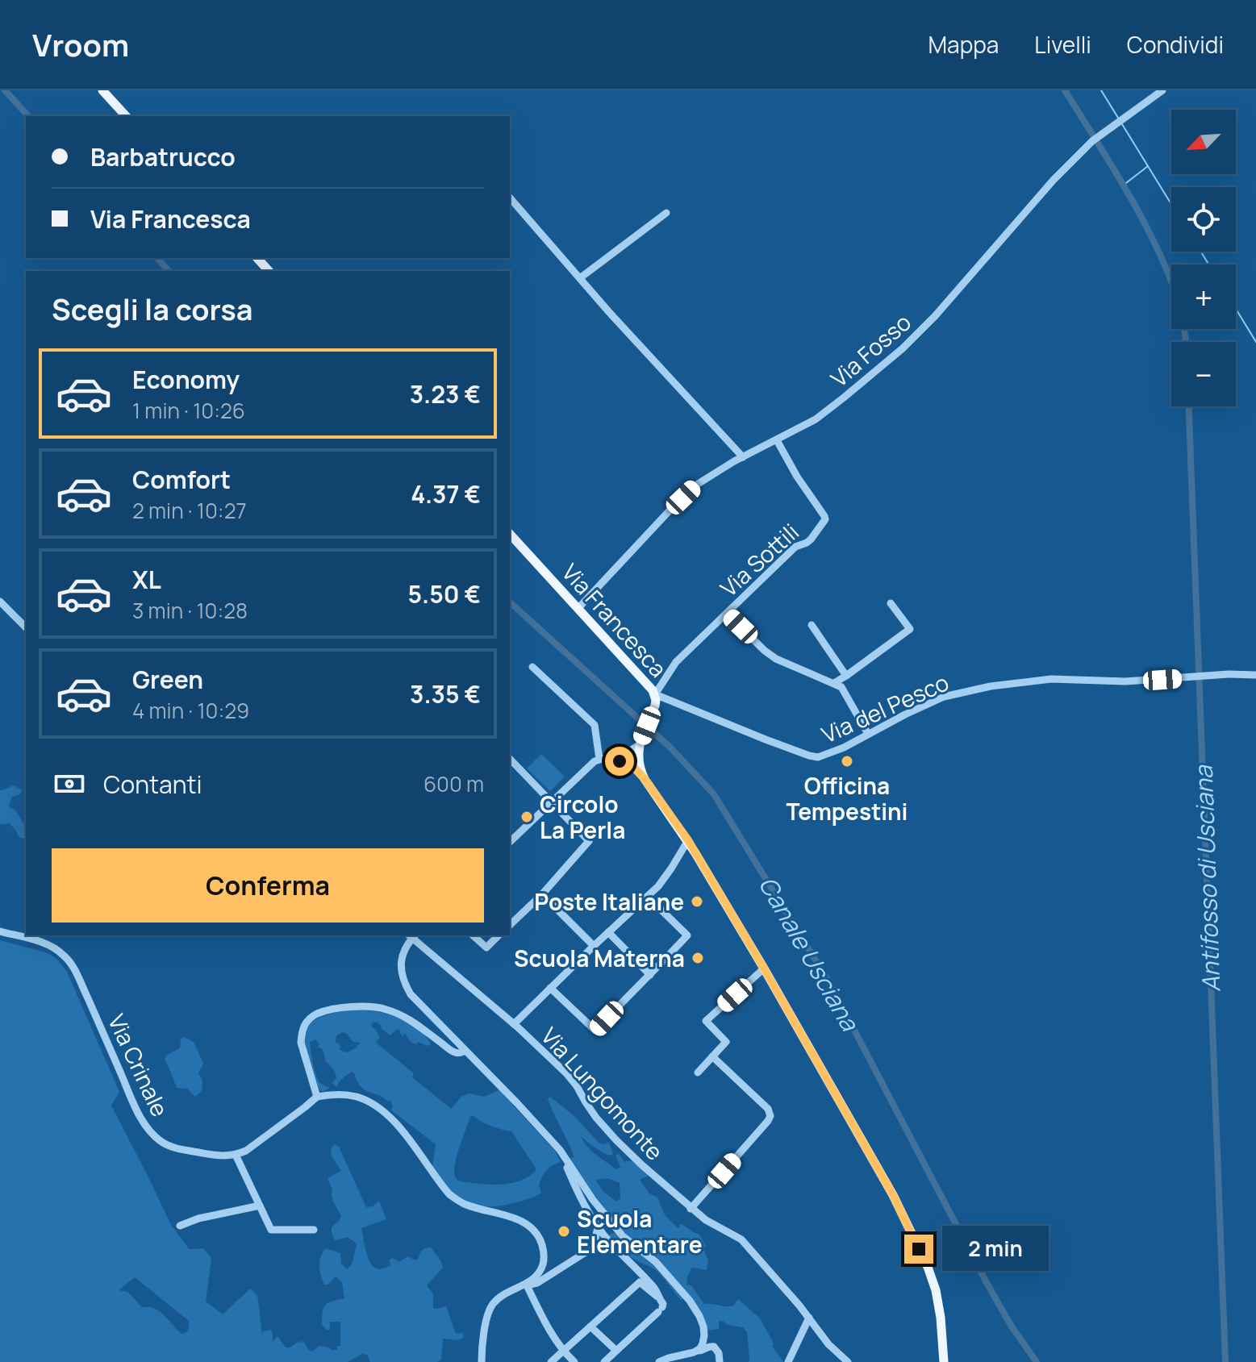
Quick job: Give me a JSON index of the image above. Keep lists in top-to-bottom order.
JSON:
{
  "streets": {
    "main road": ["Via Francesca"],
    "street": [
      "Via Fosso",
      "Via Sottili",
      "Via del Pesco",
      "Via Crinale",
      "Via Lungomonte"
    ]
  },
  "crossings": [
    ["Via Fosso", "Via Sottili"],
    ["Via Fosso", "Via Francesca"],
    ["Via Sottili", "Via Francesca"],
    ["Via Sottili", "Via del Pesco"],
    ["Via Francesca", "Via del Pesco"]
  ],
  "water": ["Antifosso di Usciana", "Canale Usciana"],
  "places": [
    "Officina Tempestini",
    "Circolo La Perla",
    "Poste Italiane",
    "Scuola Materna",
    "Scuola Elementare"
  ],
  "north": "bottom left",
  "page": {
    "header": "Vroom",
    "nav": ["Mappa", "Livelli", "Condividi"],
    "map_buttons": ["+", "−"],
    "banner": ["Barbatrucco", "Via Francesca"],
    "heading": "Scegli la corsa",
    "list": [
      {
        "name": "Economy",
        "note": "1 min · 10:26",
        "value": "3.23 €"
      },
      {
        "name": "Comfort",
        "note": "2 min · 10:27",
        "value": "4.37 €"
      },
      {
        "name": "XL",
        "note": "3 min · 10:28",
        "value": "5.50 €"
      },
      {
        "name": "Green",
        "note": "4 min · 10:29",
        "value": "3.35 €"
      }
    ],
    "pay": ["Contanti", "600 m"],
    "buttons": "Conferma",
    "bubble": "2 min"
  }
}
